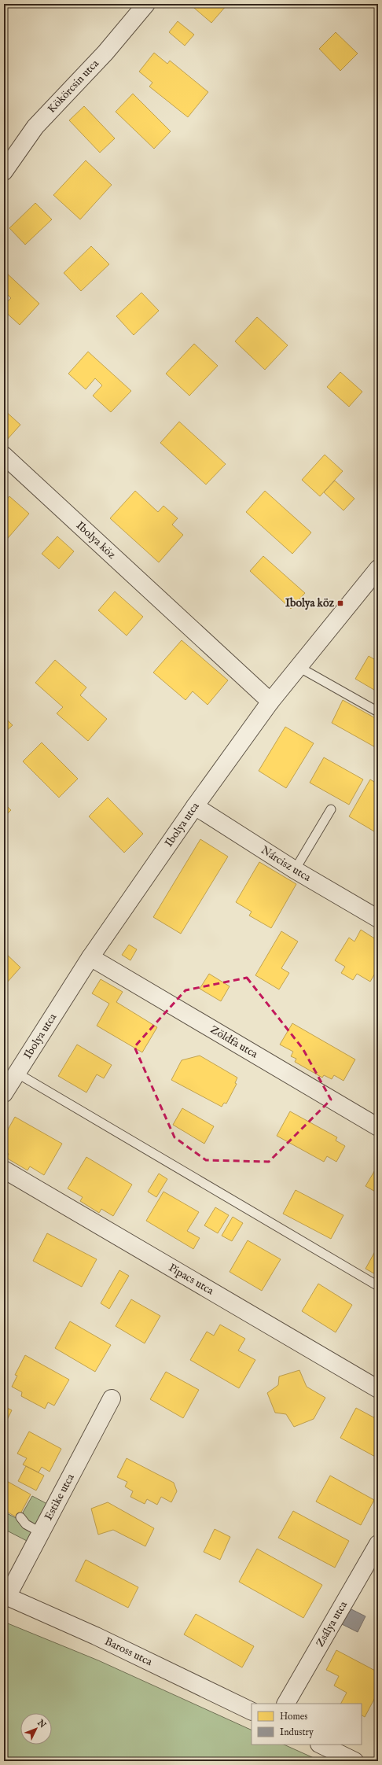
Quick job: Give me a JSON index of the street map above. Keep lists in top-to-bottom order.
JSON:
{
  "streets": {
    "street": [
      "Kökörcsin utca",
      "Ibolya köz",
      "Ibolya utca",
      "Nárcisz utca",
      "Zöldfa utca",
      "Pipacs utca",
      "Estike utca",
      "Zsálya utca",
      "Baross utca"
    ]
  },
  "crossings": [
    ["Ibolya köz", "Ibolya utca"],
    ["Ibolya utca", "Nárcisz utca"],
    ["Ibolya utca", "Zöldfa utca"],
    ["Estike utca", "Baross utca"]
  ],
  "places": {
    "transit": ["Ibolya köz"]
  },
  "legend": ["Homes", "Industry"],
  "north": "top right"
}
